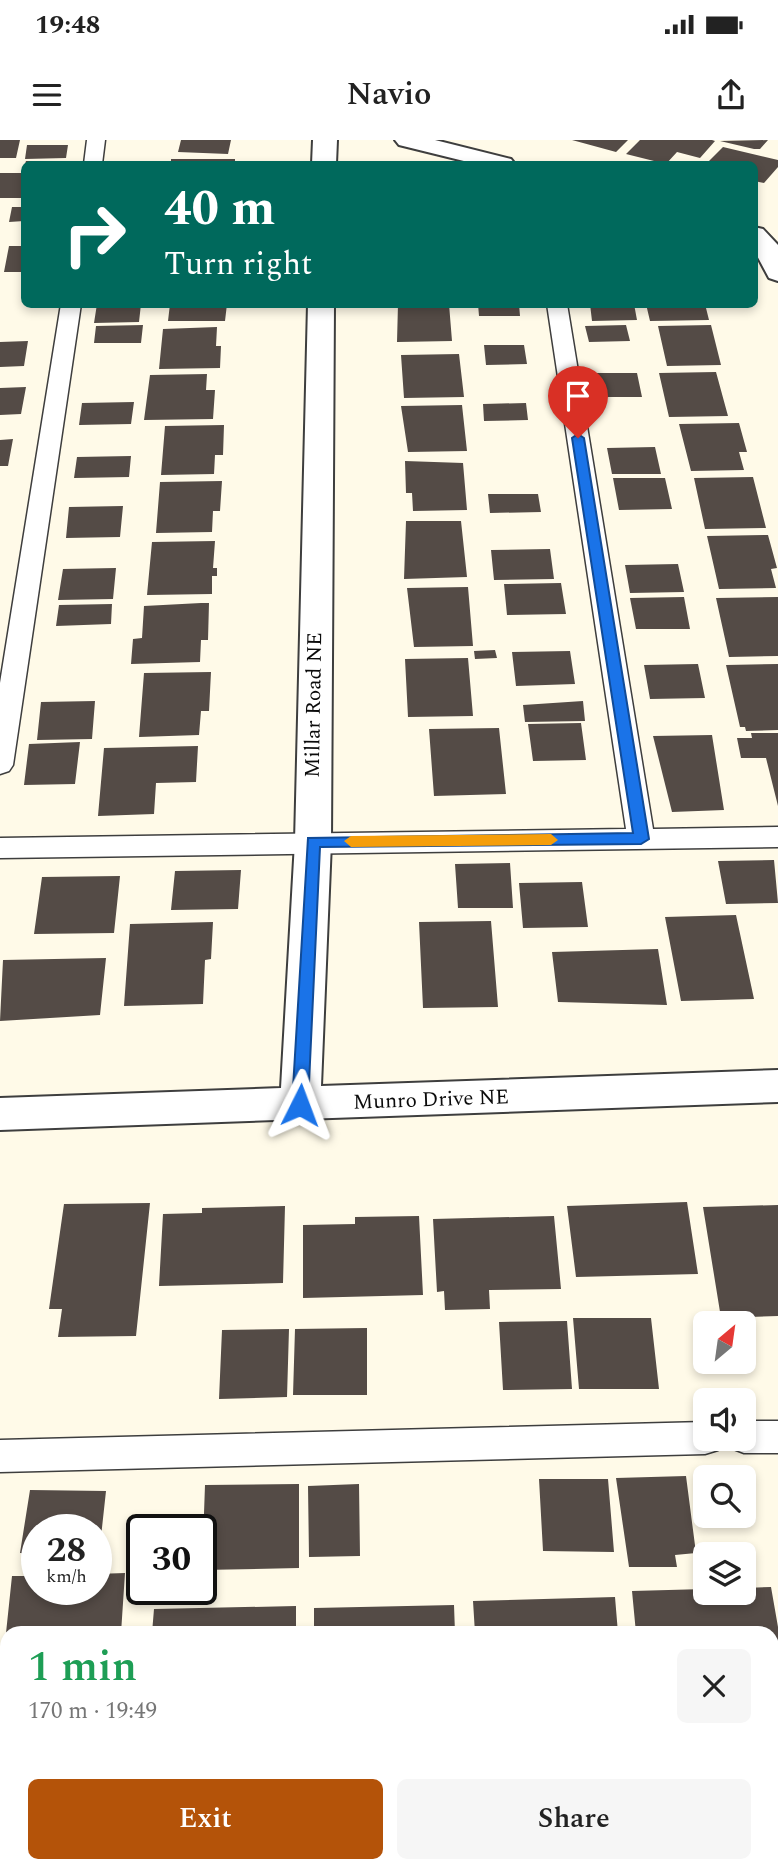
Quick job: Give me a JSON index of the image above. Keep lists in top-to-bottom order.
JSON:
{
  "streets": {
    "street": ["Millar Road NE", "Munro Drive NE"]
  },
  "crossings": [
    ["Millar Road NE", "Munro Drive NE"]
  ],
  "north": "top right",
  "page": {
    "status": "19:48",
    "header": "Navio",
    "turn": ["40 m", "Turn right"],
    "speed": "28 km/h",
    "limit": "30",
    "heading": ["1 min", "170 m · 19:49"],
    "buttons": ["Exit", "Share"]
  }
}
